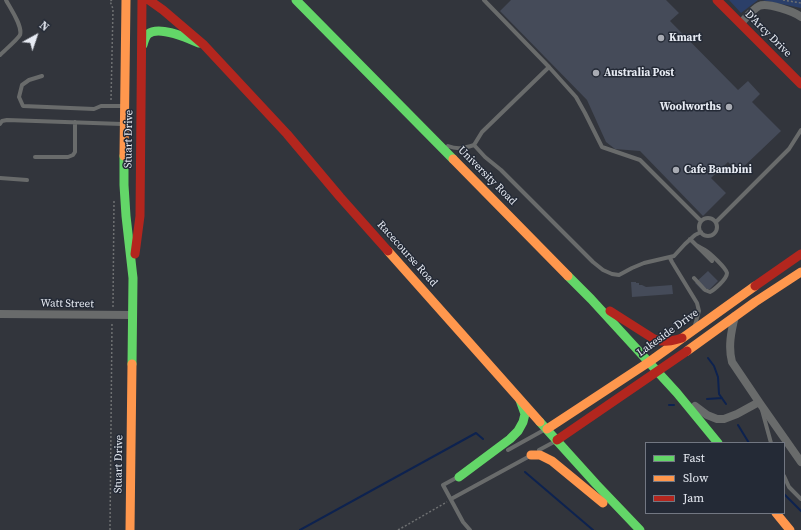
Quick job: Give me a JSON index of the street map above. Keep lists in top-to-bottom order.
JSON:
{
  "streets": {
    "main road": [
      "D'Arcy Drive",
      "Stuart Drive",
      "University Road",
      "Racecourse Road",
      "Lakeside Drive"
    ],
    "street": ["Watt Street"]
  },
  "crossings": [
    ["Stuart Drive", "Watt Street"],
    ["University Road", "Lakeside Drive"],
    ["Racecourse Road", "Lakeside Drive"]
  ],
  "places": [
    "Kmart",
    "Australia Post",
    "Woolworths",
    "Cafe Bambini"
  ],
  "legend": ["Fast", "Slow", "Jam"],
  "north": "top right"
}
